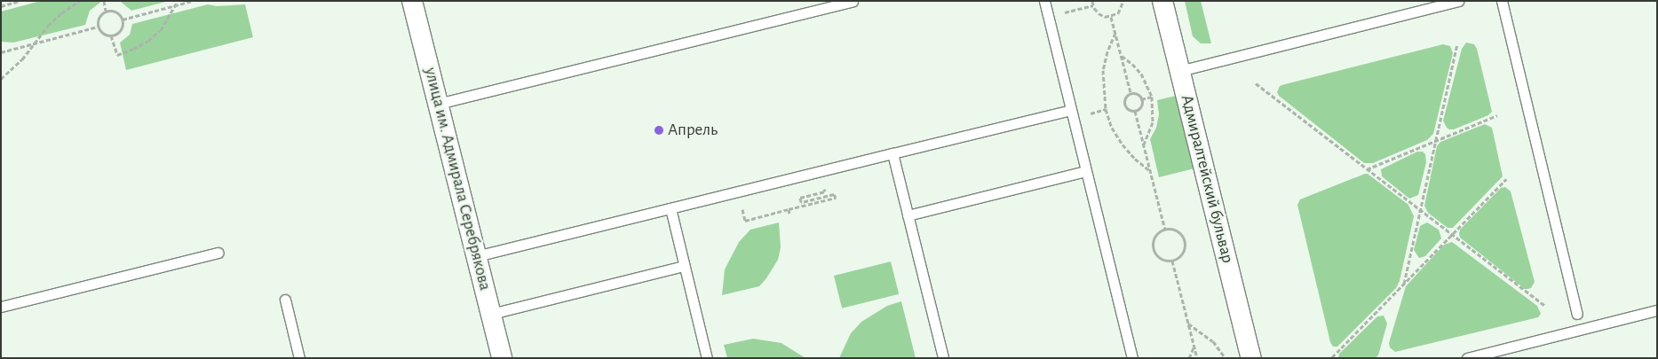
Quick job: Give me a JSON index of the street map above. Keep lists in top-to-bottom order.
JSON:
{
  "streets": {
    "street": ["улица им. Адмирала Серебрякова", "Адмиралтейский бульвар"]
  },
  "places": ["Апрель"]
}
